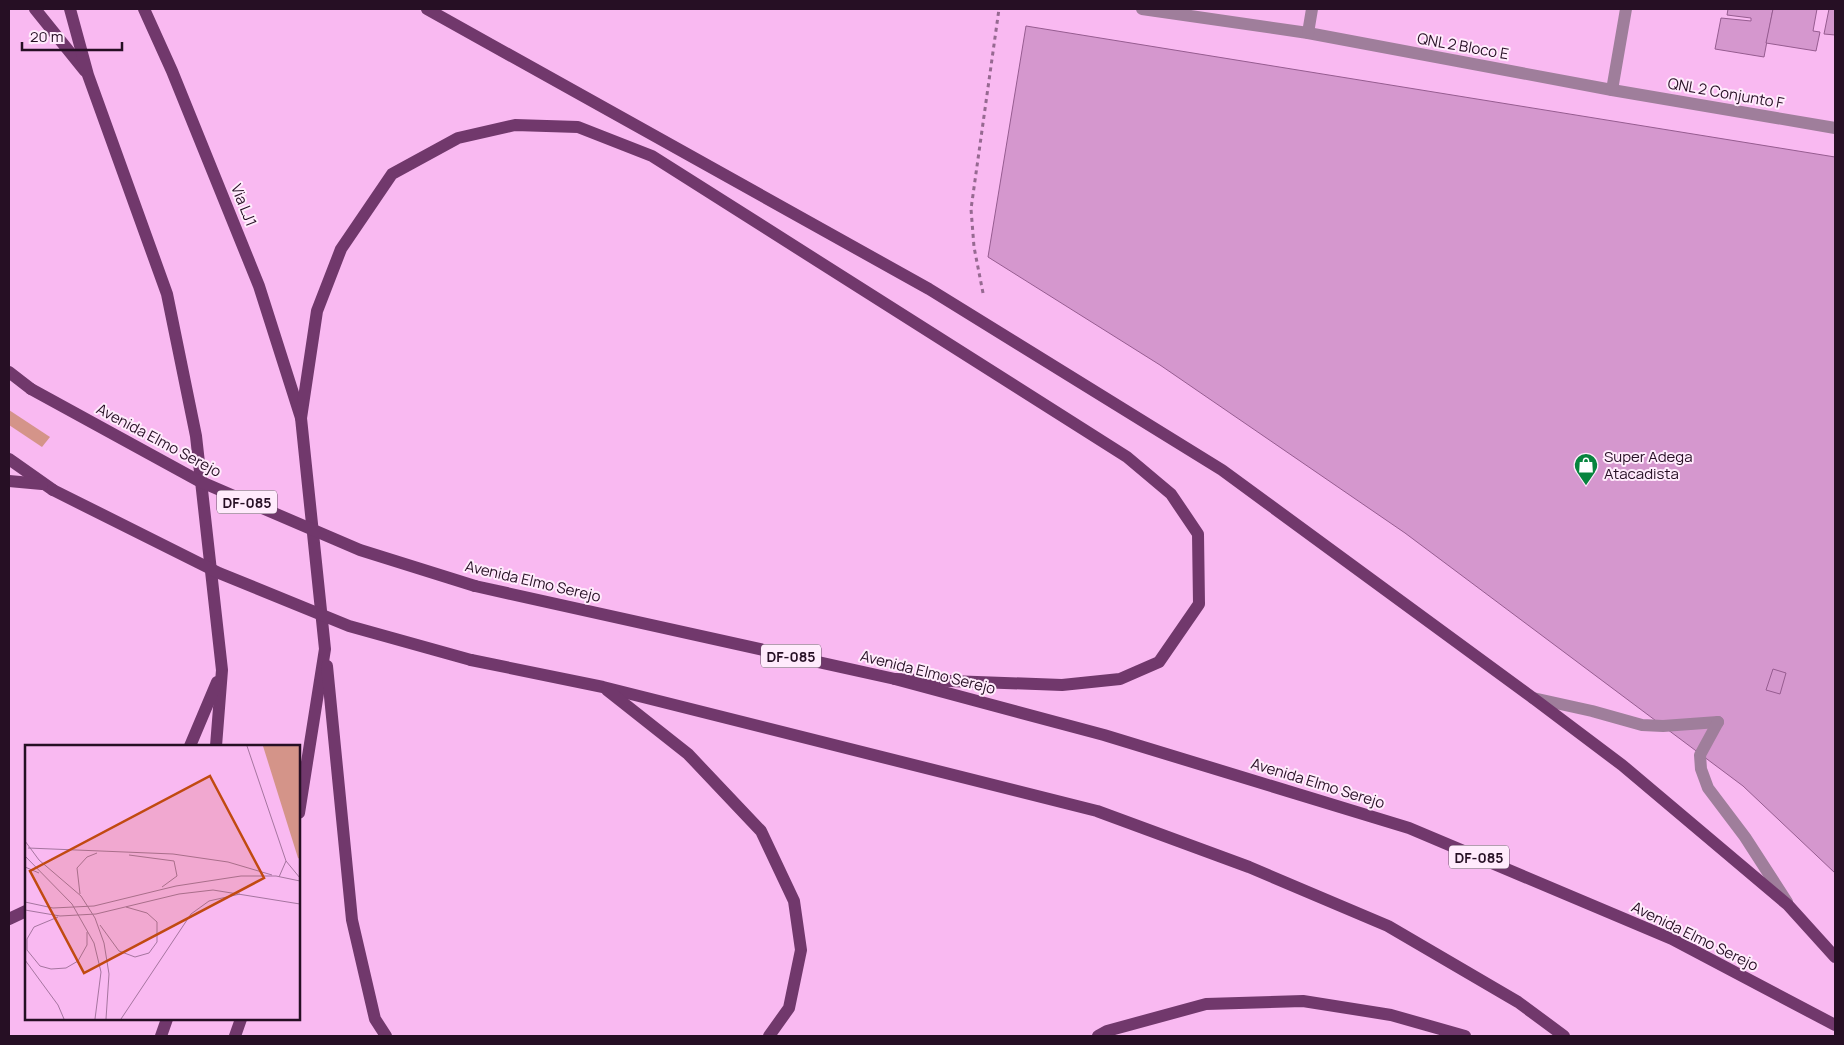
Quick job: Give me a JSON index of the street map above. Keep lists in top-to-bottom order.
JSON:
{
  "streets": {
    "main road": ["Via LJ1", "Avenida Elmo Serejo", "DF-085"],
    "street": ["QNL 2 Bloco E", "QNL 2 Conjunto F"]
  },
  "crossings": [
    ["QNL 2 Bloco E", "QNL 2 Conjunto F"]
  ],
  "places": {
    "shop": ["Super Adega Atacadista"]
  },
  "scale_bar": "20 m"
}
